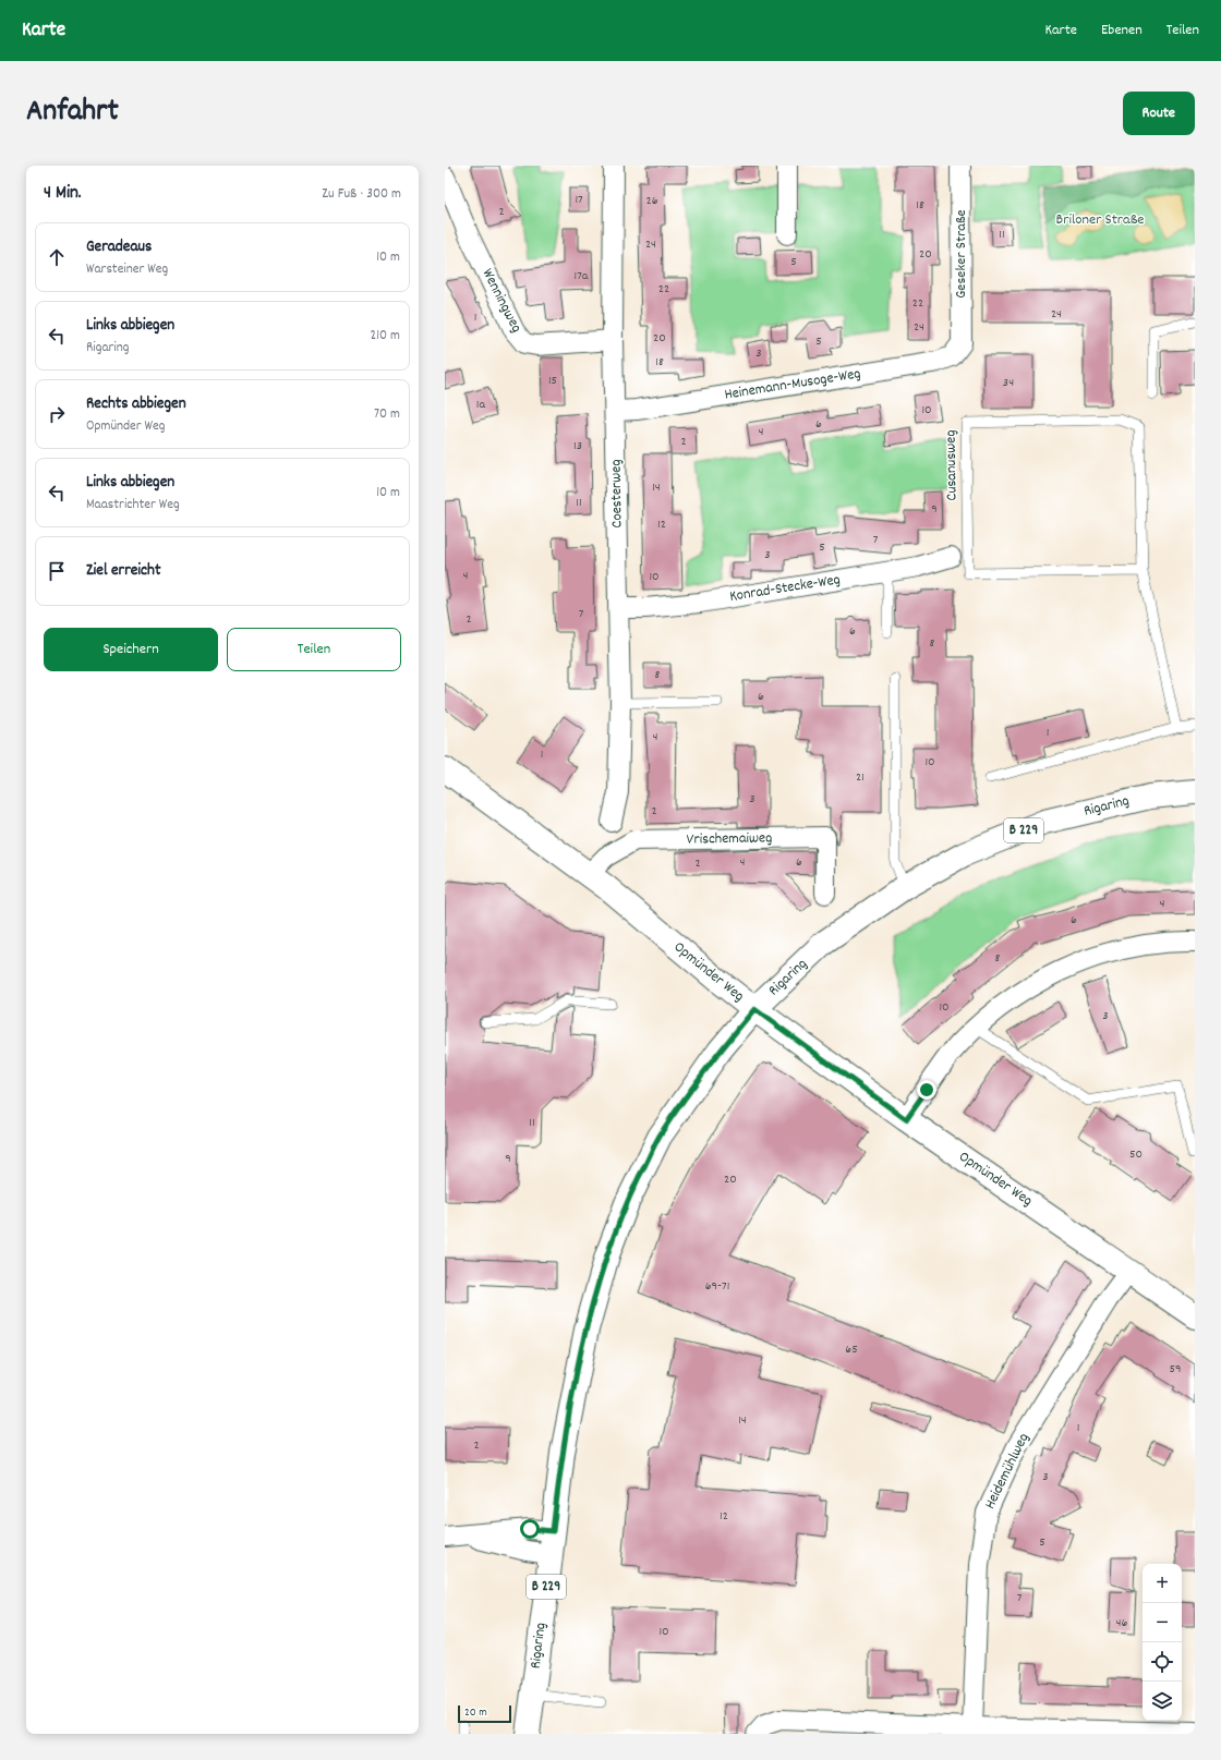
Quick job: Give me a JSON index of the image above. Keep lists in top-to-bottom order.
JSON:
{
  "streets": {
    "main road": ["Rigaring", "B 229", "Opmünder Weg"],
    "street": [
      "Geseker Straße",
      "Wenningweg",
      "Heinemann-Musoge-Weg",
      "Coesterweg",
      "Konrad-Stecke-Weg",
      "Vrischemaiweg",
      "Heidemühlweg"
    ],
    "lane": ["Cusanusweg"]
  },
  "crossings": [
    ["Geseker Straße", "Heinemann-Musoge-Weg"],
    ["Wenningweg", "Coesterweg"],
    ["Heinemann-Musoge-Weg", "Coesterweg"],
    ["Coesterweg", "Konrad-Stecke-Weg"],
    ["Rigaring", "Opmünder Weg"],
    ["Vrischemaiweg", "Opmünder Weg"],
    ["Opmünder Weg", "Heidemühlweg"]
  ],
  "parks": ["Briloner Straße"],
  "house_numbers": [
    "17",
    "26",
    "18",
    "2",
    "11",
    "24",
    "20",
    "5",
    "17a",
    "22",
    "22",
    "24",
    "1",
    "24",
    "20",
    "5",
    "3",
    "18",
    "15",
    "34",
    "1a",
    "10",
    "6",
    "4",
    "2",
    "13",
    "14",
    "11",
    "9",
    "12",
    "7",
    "5",
    "3",
    "4",
    "10",
    "7",
    "2",
    "6",
    "8",
    "8",
    "6",
    "1",
    "4",
    "1",
    "10",
    "21",
    "3",
    "2",
    "4",
    "6",
    "2",
    "4",
    "6",
    "8",
    "10",
    "3",
    "11",
    "50",
    "9",
    "20",
    "69-71",
    "65",
    "59",
    "14",
    "1",
    "2",
    "3",
    "12",
    "5",
    "7",
    "46",
    "10"
  ],
  "scale_bar": "20 m",
  "page": {
    "header": "Karte",
    "nav": ["Karte", "Ebenen", "Teilen"],
    "title": "Anfahrt",
    "buttons": [
      "Route",
      ["Speichern", "Teilen"]
    ],
    "heading": ["4 Min.", "Zu Fuß · 300 m"],
    "list": [
      ["Geradeaus", "Warsteiner Weg", "10 m"],
      ["Links abbiegen", "Rigaring", "210 m"],
      ["Rechts abbiegen", "Opmünder Weg", "70 m"],
      ["Links abbiegen", "Maastrichter Weg", "10 m"],
      "Ziel erreicht"
    ],
    "map_buttons": ["+", "−"],
    "scale": "20 m"
  }
}
